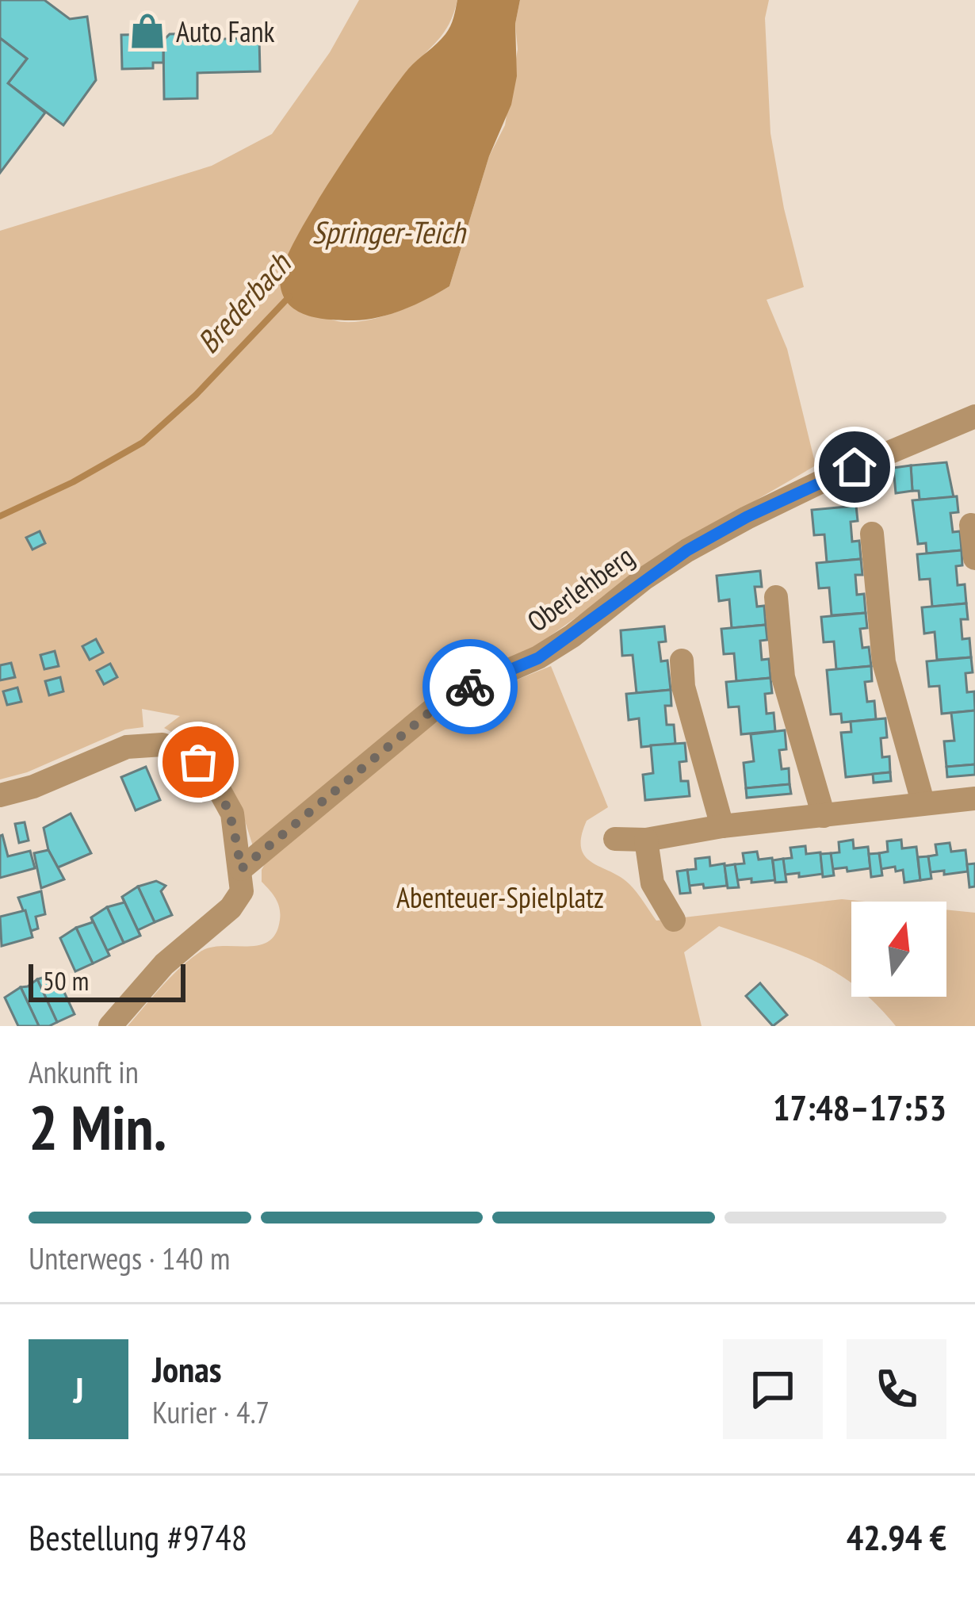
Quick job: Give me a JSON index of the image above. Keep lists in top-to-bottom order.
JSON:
{
  "streets": {
    "street": ["Oberlehberg"]
  },
  "water": ["Springer-Teich", "Brederbach"],
  "parks": ["Abenteuer-Spielplatz"],
  "places": {
    "shop": ["Auto Fank"]
  },
  "scale_bar": "50 m",
  "north": "top",
  "page": {
    "scale": "50 m",
    "heading": ["2 Min.", "Ankunft in", "17:48–17:53"],
    "panel": [
      "Jonas",
      "Kurier · 4.7",
      "Bestellung #9748",
      "42.94 €"
    ],
    "bar": "Unterwegs · 140 m",
    "round": "J"
  }
}
